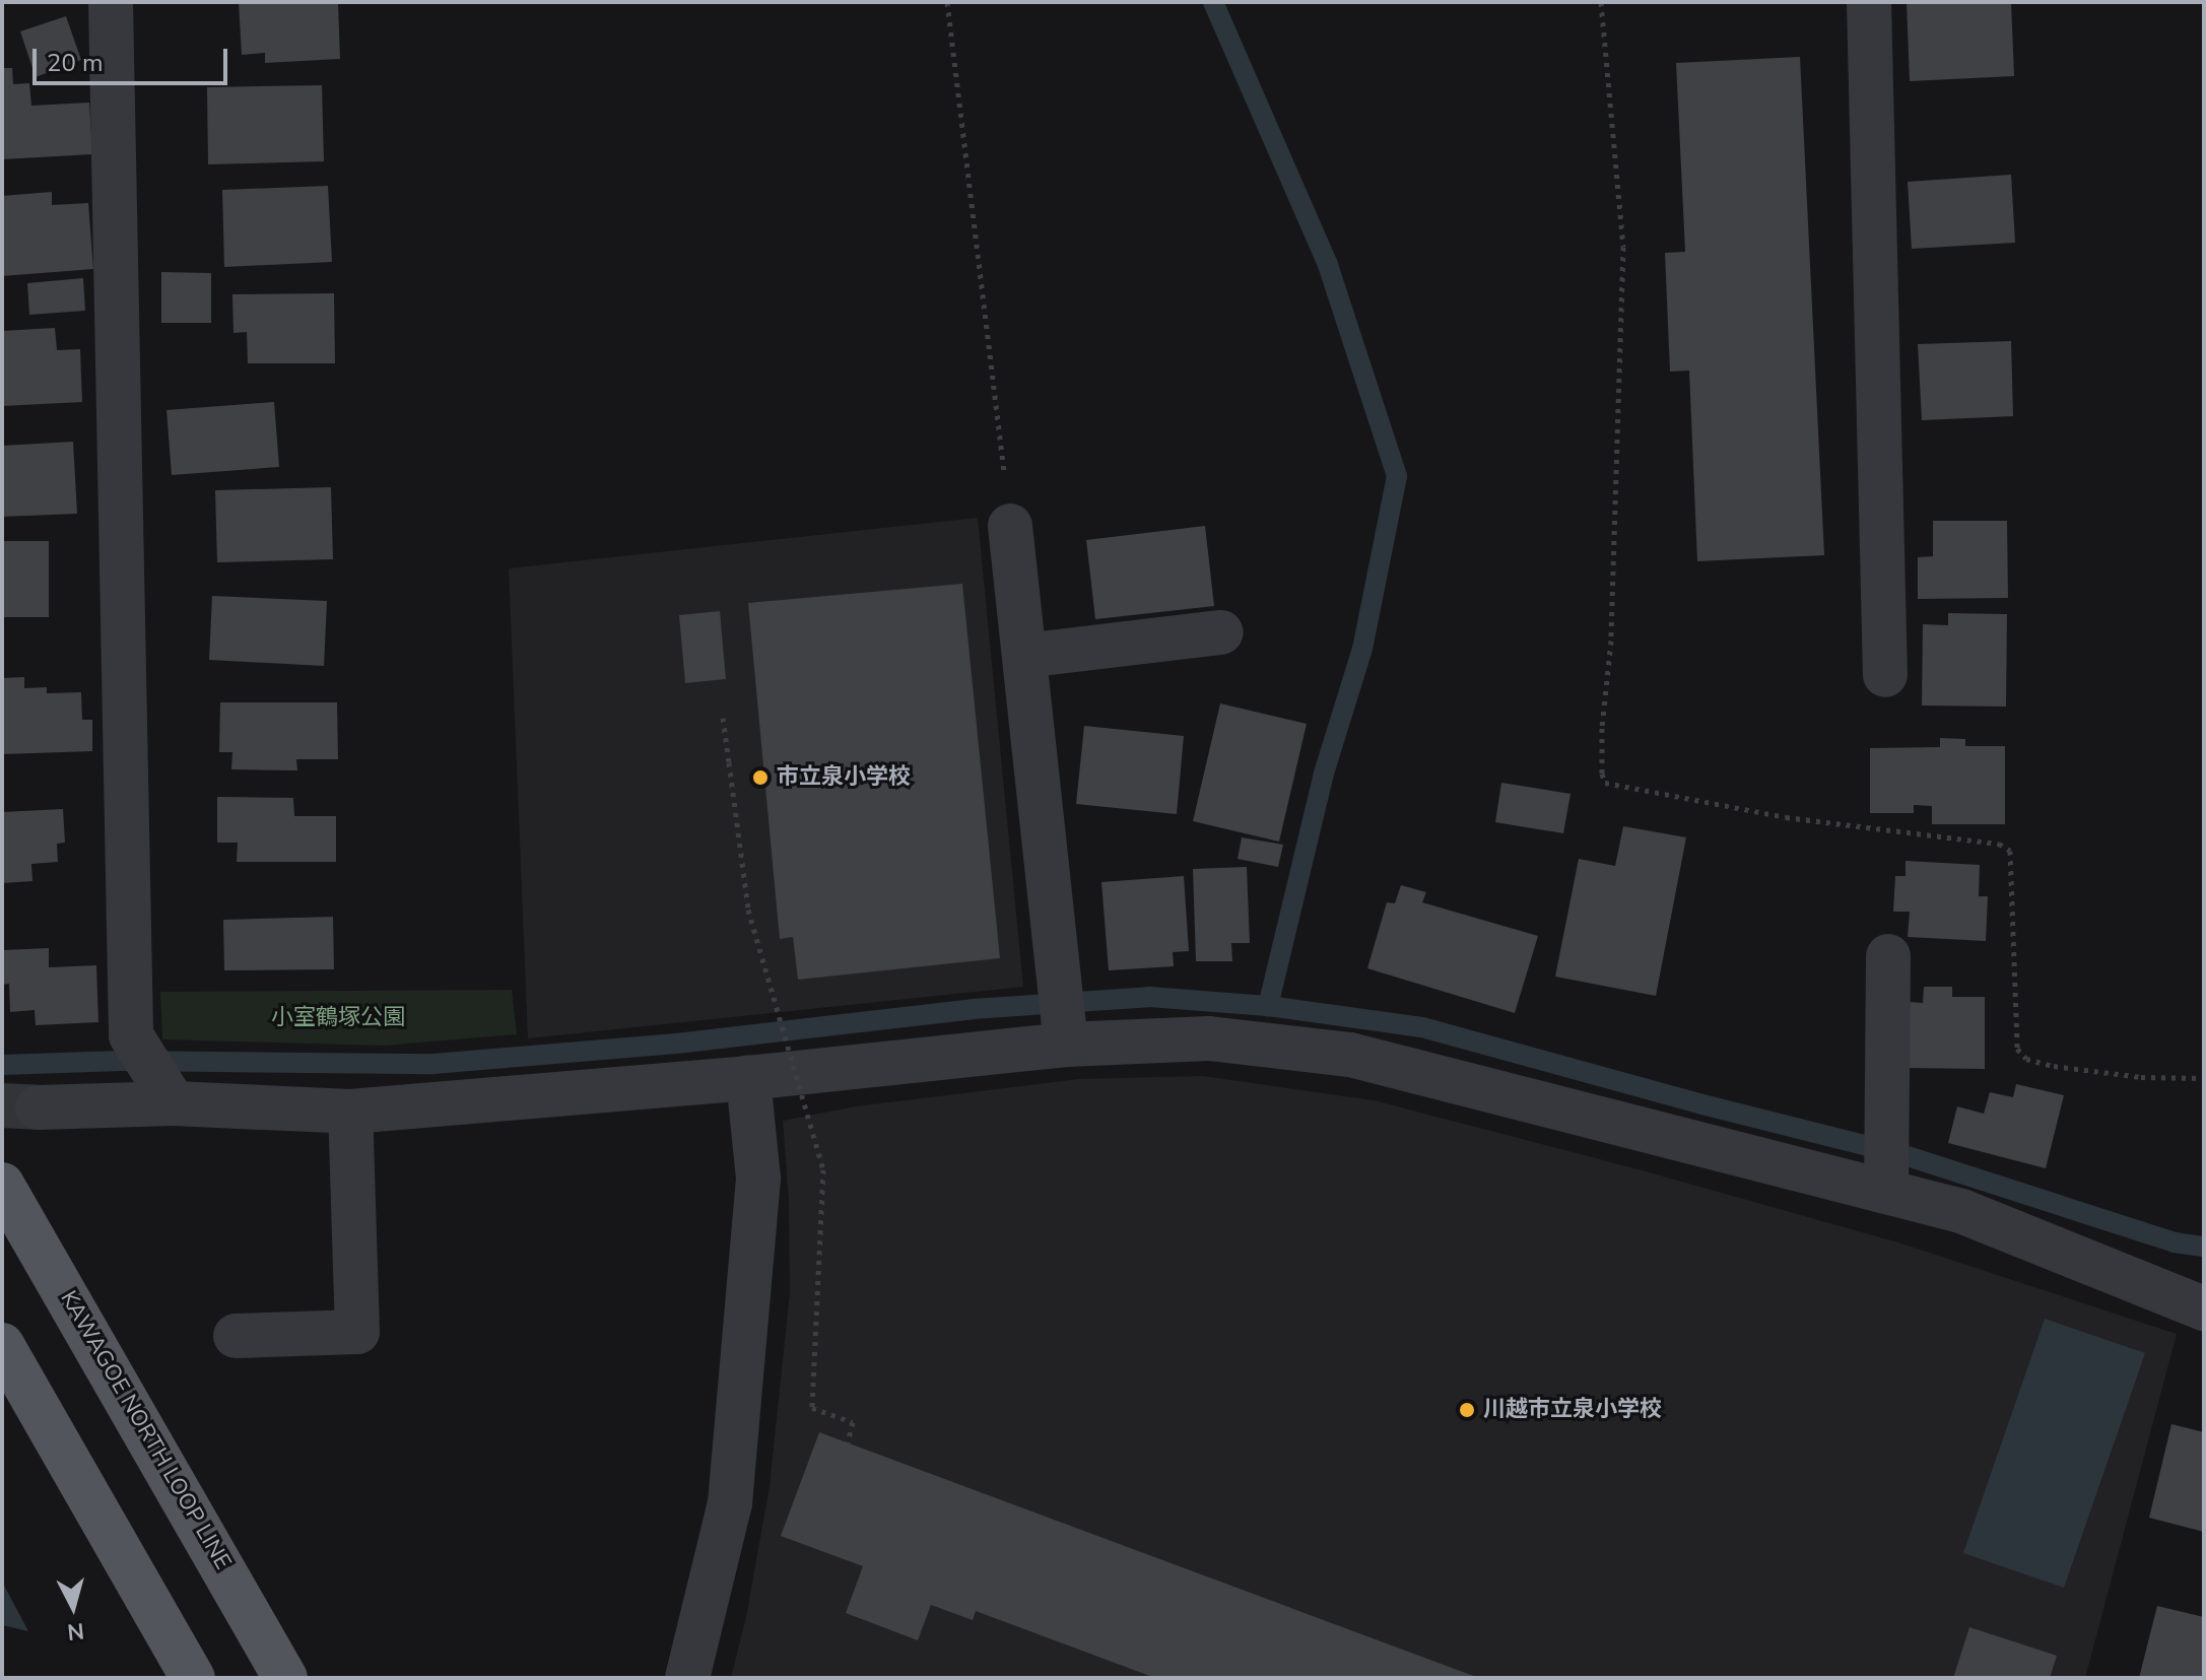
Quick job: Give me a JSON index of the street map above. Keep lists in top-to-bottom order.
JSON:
{
  "streets": {
    "main road": ["KAWAGOE NORTH LOOP LINE"]
  },
  "parks": ["小室鶴塚公園"],
  "places": ["市立泉小学校", "川越市立泉小学校"],
  "scale_bar": "20 m",
  "north": "bottom"
}
